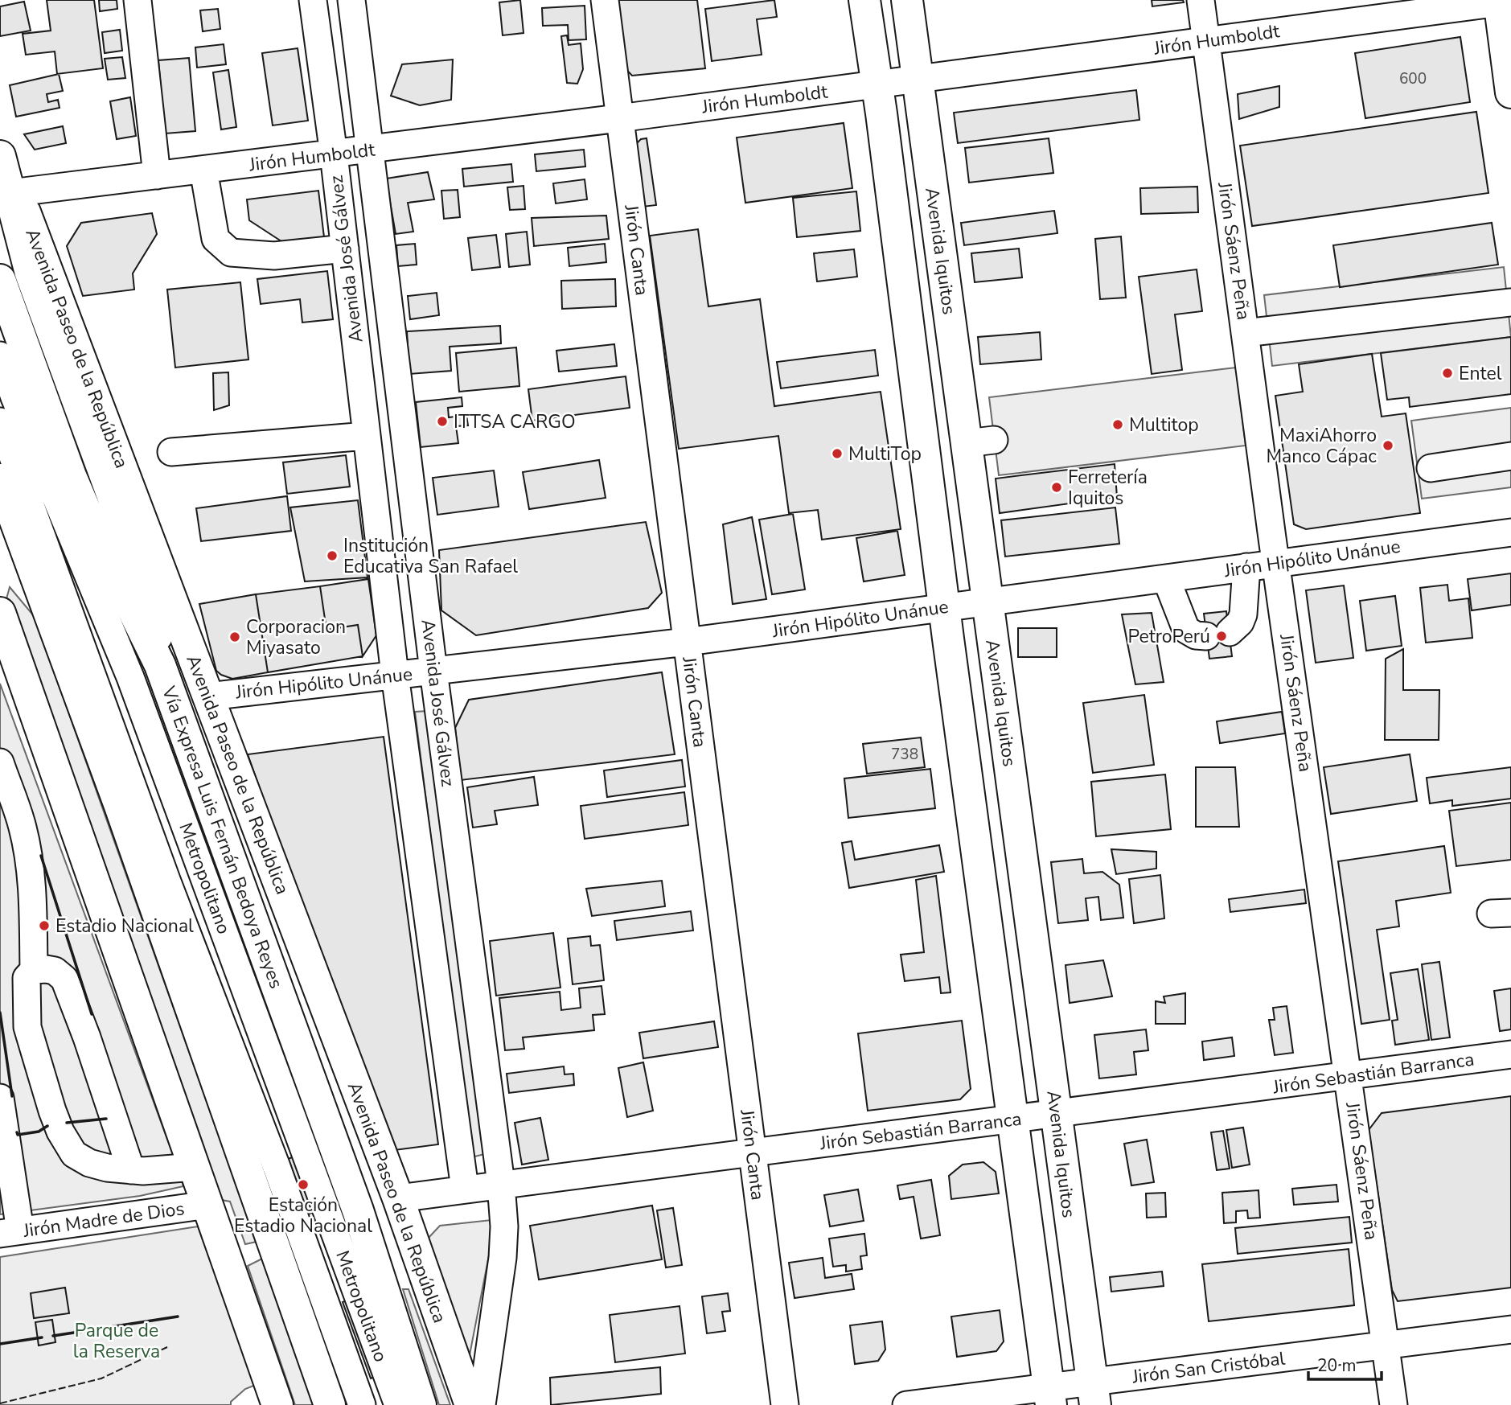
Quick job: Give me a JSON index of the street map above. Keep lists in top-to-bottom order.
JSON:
{
  "streets": {
    "main road": ["Avenida Iquitos", "Avenida Paseo de la República", "Vía Expresa Luis Fernán Bedoya Reyes"],
    "street": [
      "Jirón Humboldt",
      "Jirón Canta",
      "Jirón Sáenz Peña",
      "Avenida José Gálvez",
      "Jirón Hipólito Unánue",
      "Metropolitano",
      "Jirón Sebastián Barranca",
      "Jirón Madre de Dios",
      "Jirón San Cristóbal"
    ]
  },
  "crossings": [
    ["Jirón Humboldt", "Jirón Canta"],
    ["Jirón Humboldt", "Avenida Iquitos"],
    ["Jirón Humboldt", "Jirón Sáenz Peña"],
    ["Jirón Humboldt", "Avenida José Gálvez"],
    ["Jirón Humboldt", "Avenida Paseo de la República"],
    ["Jirón Canta", "Jirón Hipólito Unánue"],
    ["Jirón Canta", "Jirón Sebastián Barranca"],
    ["Avenida Iquitos", "Jirón Hipólito Unánue"],
    ["Avenida Iquitos", "Jirón Sebastián Barranca"],
    ["Avenida Iquitos", "Jirón San Cristóbal"],
    ["Jirón Sáenz Peña", "Jirón Hipólito Unánue"],
    ["Jirón Sáenz Peña", "Jirón Sebastián Barranca"],
    ["Jirón Sáenz Peña", "Jirón San Cristóbal"],
    ["Avenida José Gálvez", "Jirón Hipólito Unánue"],
    ["Avenida José Gálvez", "Jirón Sebastián Barranca"],
    ["Avenida Paseo de la República", "Jirón Hipólito Unánue"],
    ["Avenida Paseo de la República", "Jirón Sebastián Barranca"]
  ],
  "parks": ["Parque de la Reserva"],
  "places": [
    "Entel",
    "ITTSA CARGO",
    "Multitop",
    "MaxiAhorro Manco Cápac",
    "MultiTop",
    "Ferretería Iquitos",
    "Institución Educativa San Rafael",
    "PetroPerú",
    "Corporacion Miyasato",
    "Estadio Nacional",
    "Estación Estadio Nacional"
  ],
  "house_numbers": ["600", "738"],
  "scale_bar": "20 m"
}
